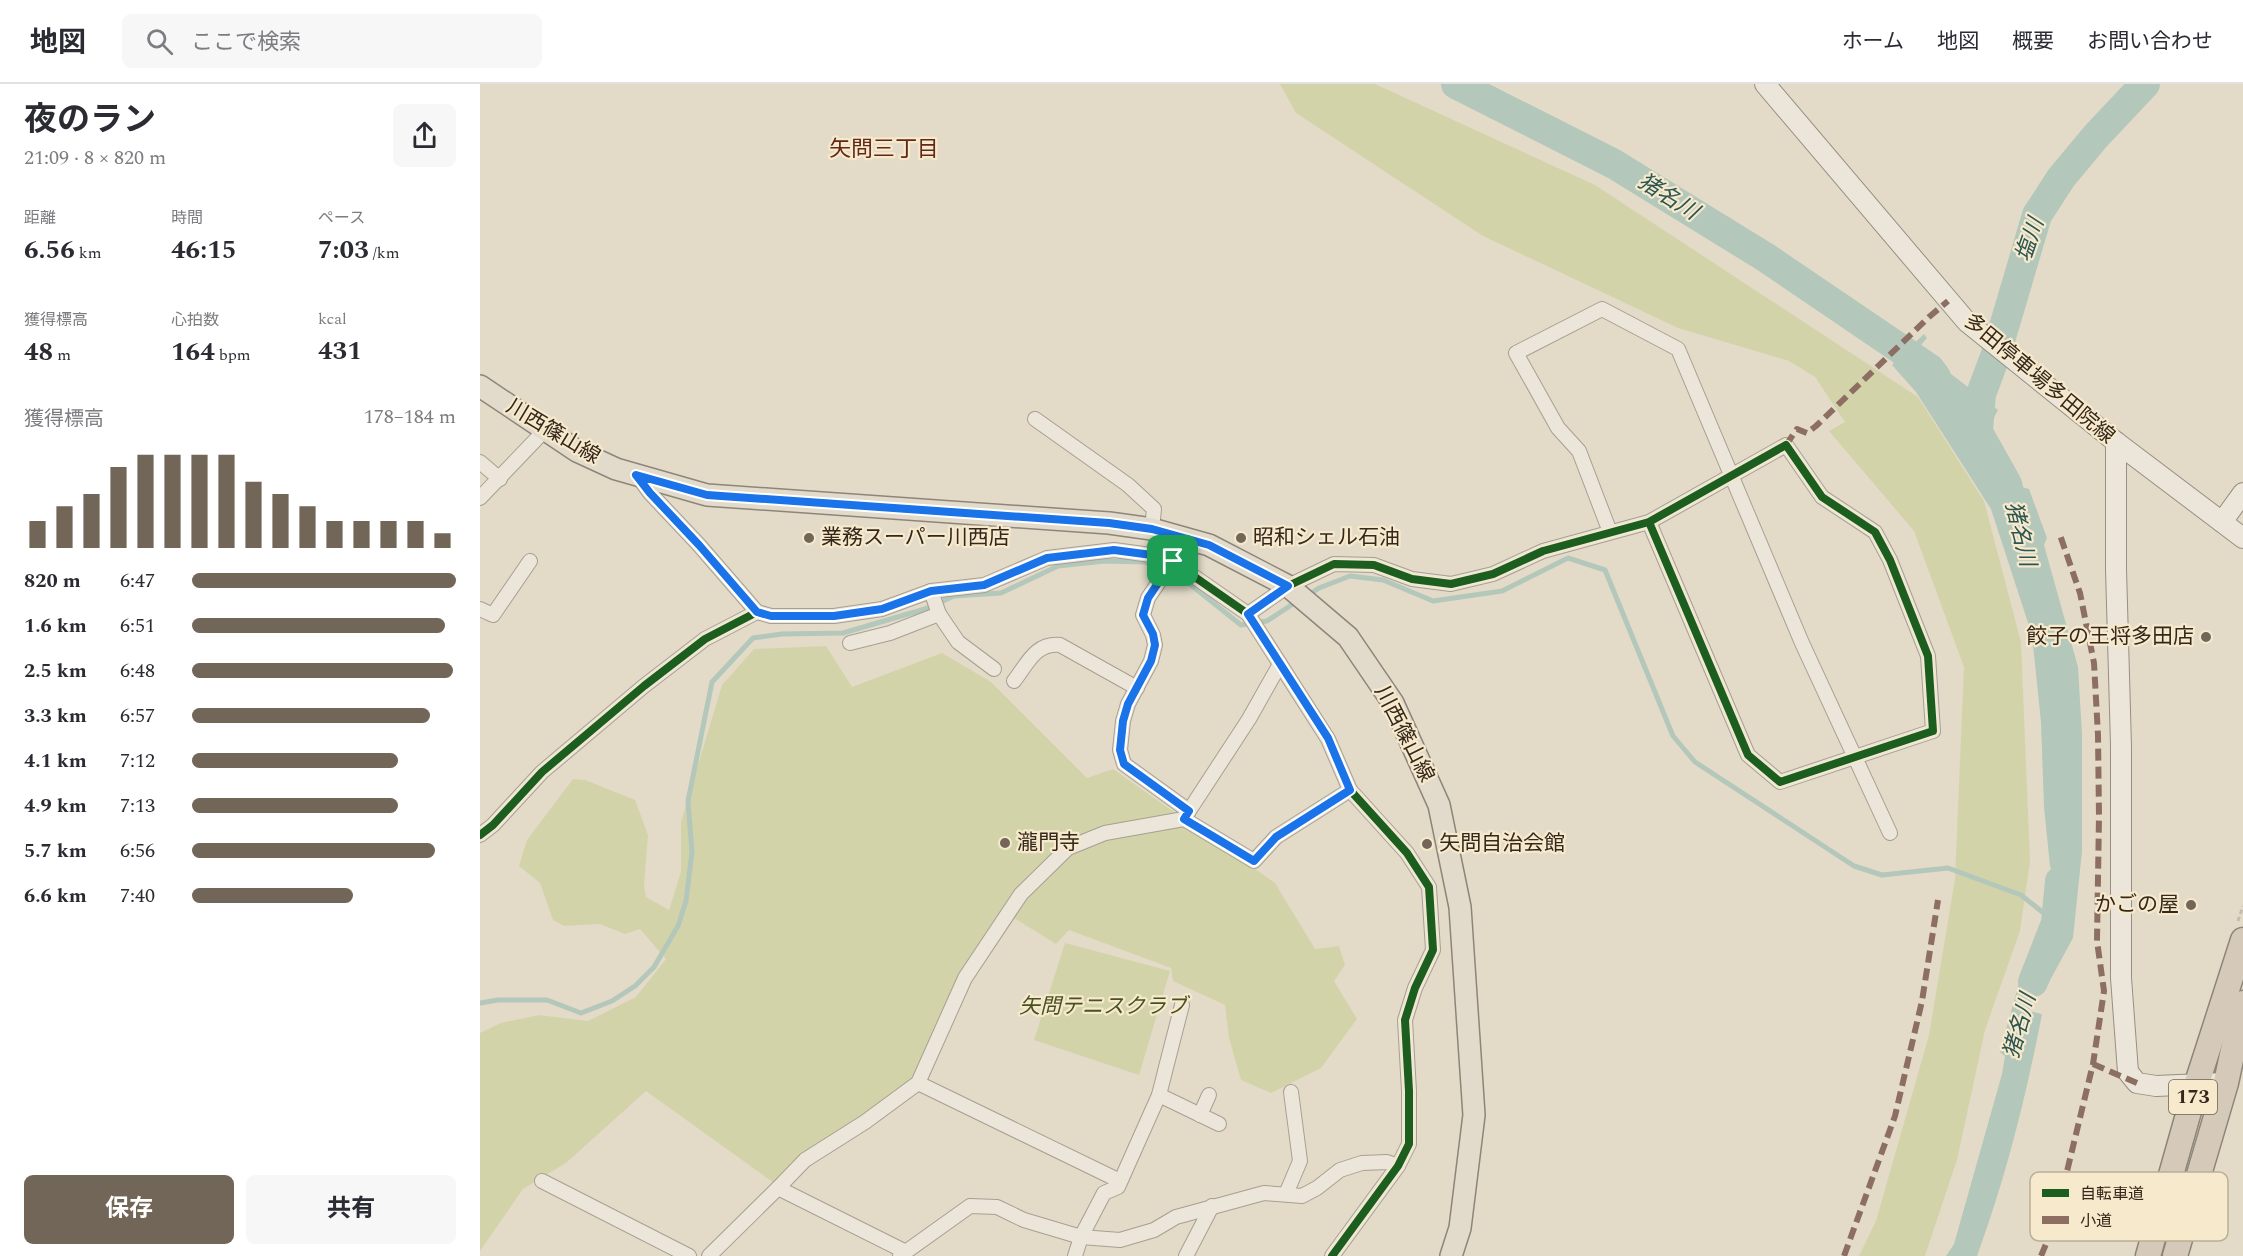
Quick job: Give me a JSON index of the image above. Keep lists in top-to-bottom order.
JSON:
{
  "streets": {
    "highway": ["173"],
    "main road": ["川西篠山線"],
    "street": ["多田停車場多田院線"]
  },
  "districts": ["矢問三丁目"],
  "water": ["猪名川", "塩川"],
  "parks": ["矢問テニスクラブ"],
  "places": [
    "業務スーパー川西店",
    "昭和シェル石油",
    "餃子の王将多田店",
    "瀧門寺",
    "矢問自治会館",
    "かごの屋"
  ],
  "legend": ["自転車道", "小道"],
  "page": {
    "header": "地図",
    "search": "ここで検索",
    "nav": [
      "ホーム",
      "地図",
      "概要",
      "お問い合わせ"
    ],
    "heading": ["夜のラン", "21:09 · 8 × 820 m"],
    "stats": [
      ["距離", "6.56 km"],
      ["時間", "46:15"],
      ["ペース", "7:03 /km"],
      ["獲得標高", "48 m"],
      ["心拍数", "164 bpm"],
      ["kcal", "431"]
    ],
    "chart": ["獲得標高", "178–184 m"],
    "list": [
      {
        "name": "820 m",
        "note": "6:47"
      },
      {
        "name": "1.6 km",
        "note": "6:51"
      },
      {
        "name": "2.5 km",
        "note": "6:48"
      },
      {
        "name": "3.3 km",
        "note": "6:57"
      },
      {
        "name": "4.1 km",
        "note": "7:12"
      },
      {
        "name": "4.9 km",
        "note": "7:13"
      },
      {
        "name": "5.7 km",
        "note": "6:56"
      },
      {
        "name": "6.6 km",
        "note": "7:40"
      }
    ],
    "buttons": ["保存", "共有"]
  }
}
